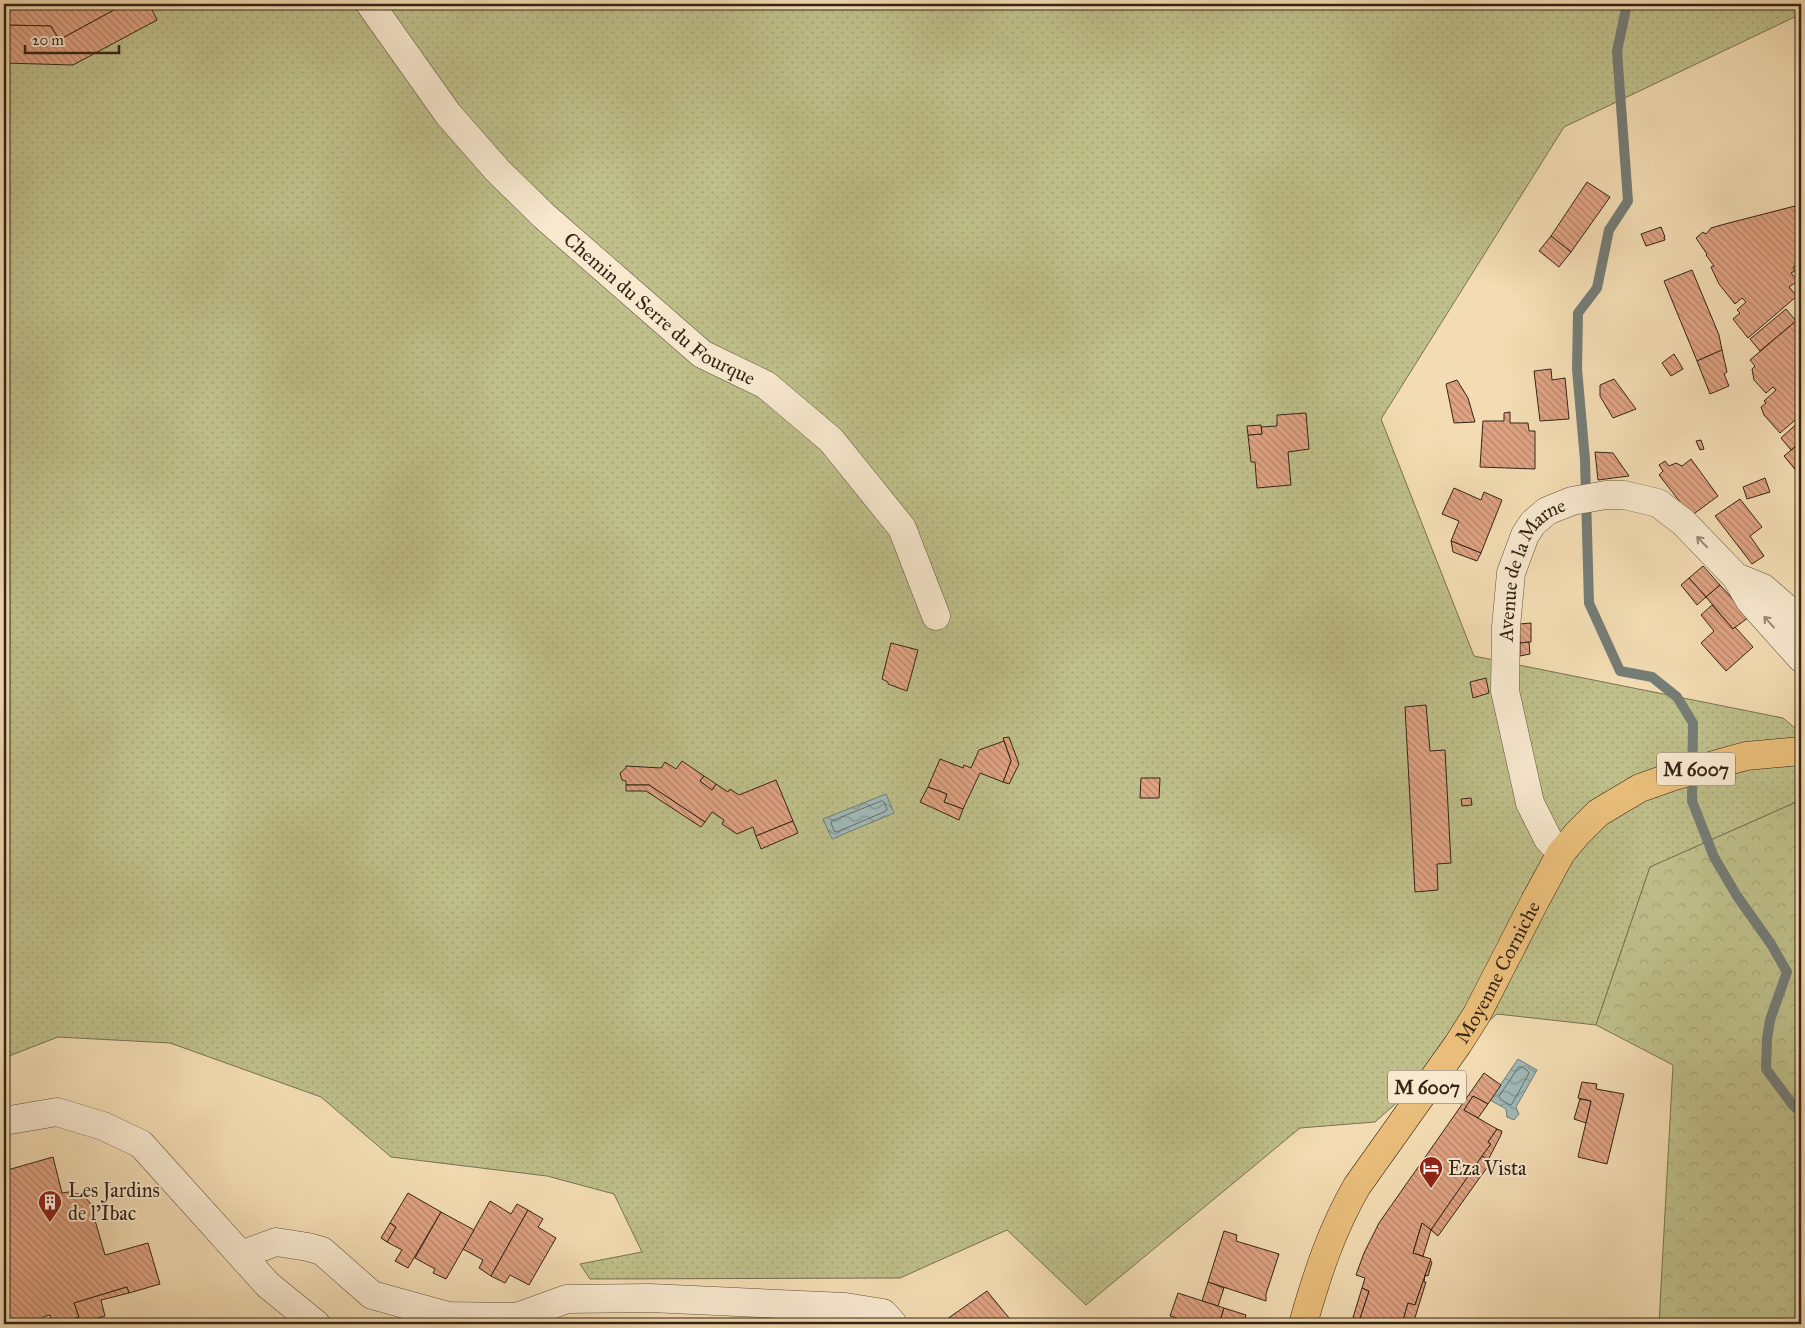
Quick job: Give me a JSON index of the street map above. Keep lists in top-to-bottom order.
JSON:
{
  "streets": {
    "main road": ["M 6007", "Moyenne Corniche"],
    "street": ["Chemin du Serre du Fourque", "Avenue de la Marne"]
  },
  "crossings": [
    ["Avenue de la Marne", "Moyenne Corniche"]
  ],
  "places": {
    "hotel": ["Eza Vista"],
    "building": ["Les Jardins de l'Ibac"]
  },
  "scale_bar": "20 m"
}
